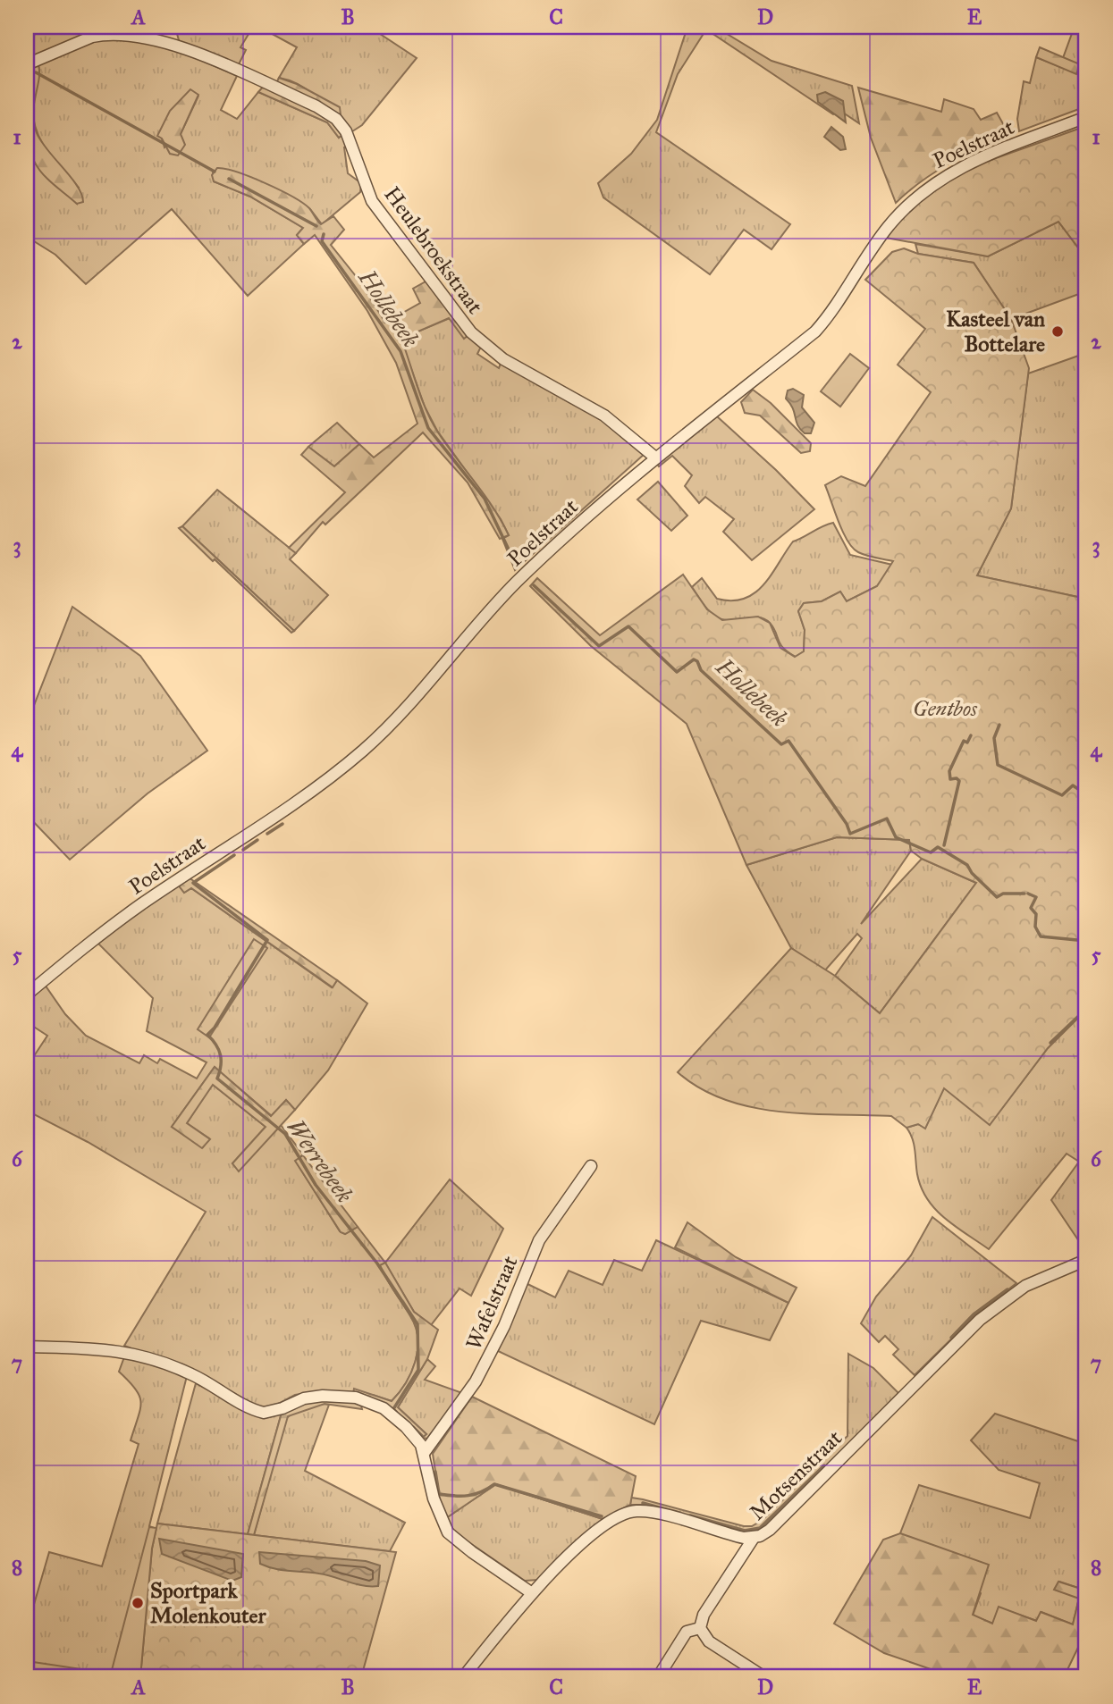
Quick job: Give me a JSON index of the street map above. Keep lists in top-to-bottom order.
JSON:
{
  "streets": {
    "street": [
      "Poelstraat",
      "Heulebroekstraat",
      "Wafelstraat",
      "Motsenstraat"
    ]
  },
  "crossings": [
    ["Poelstraat", "Heulebroekstraat"]
  ],
  "water": ["Hollebeek", "Werrebeek"],
  "parks": ["Gentbos"],
  "places": ["Kasteel van Bottelare", "Sportpark Molenkouter"],
  "grid": {
    "columns": [
      "A",
      "B",
      "C",
      "D",
      "E"
    ],
    "rows": [
      "1",
      "2",
      "3",
      "4",
      "5",
      "6",
      "7",
      "8"
    ]
  }
}
